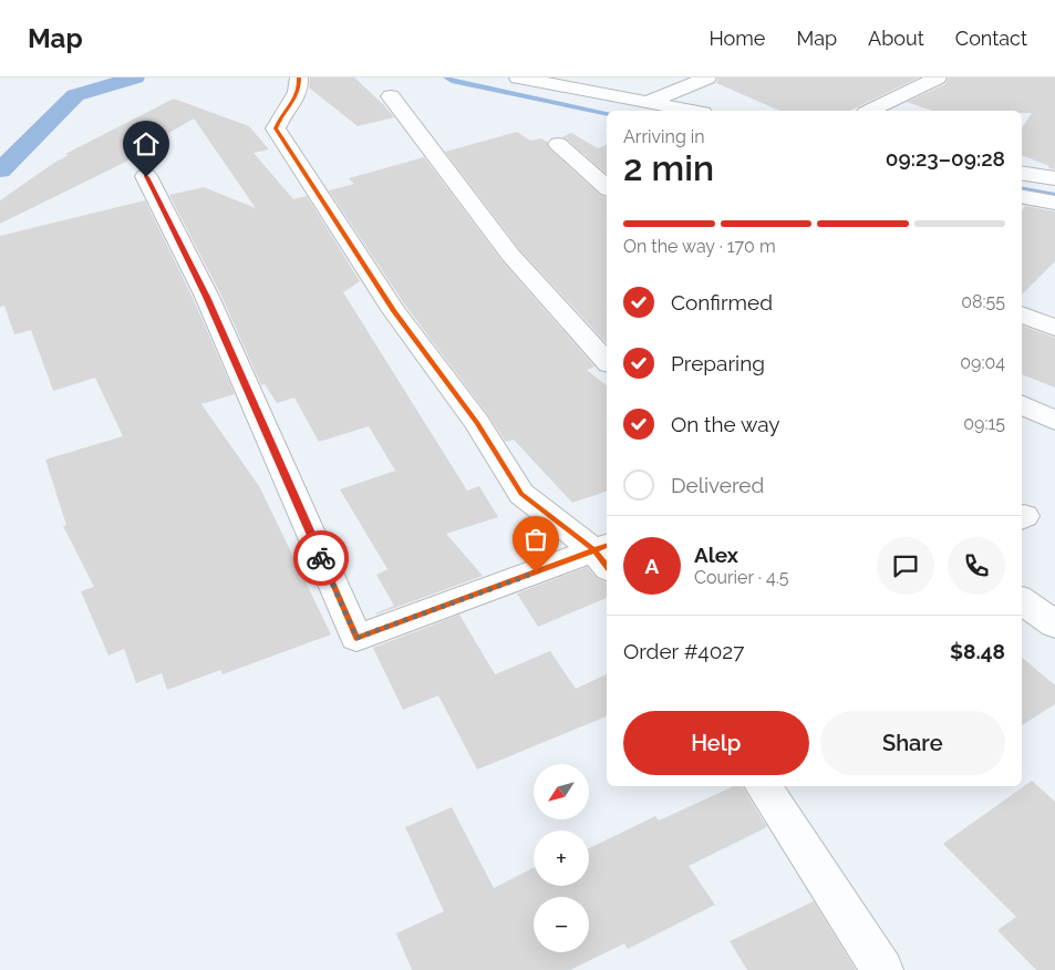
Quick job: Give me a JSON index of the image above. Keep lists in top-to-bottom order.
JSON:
{
  "north": "bottom left",
  "page": {
    "header": "Map",
    "nav": [
      "Home",
      "Map",
      "About",
      "Contact"
    ],
    "heading": ["2 min", "Arriving in", "09:23–09:28"],
    "panel": [
      "Alex",
      "Courier · 4.5",
      "Order #4027",
      "$8.48"
    ],
    "bar": "On the way · 170 m",
    "list": [
      ["Confirmed", "08:55"],
      ["Preparing", "09:04"],
      ["On the way", "09:15"],
      "Delivered"
    ],
    "round": "A",
    "buttons": ["Help", "Share"],
    "map_buttons": ["+", "−"]
  }
}
